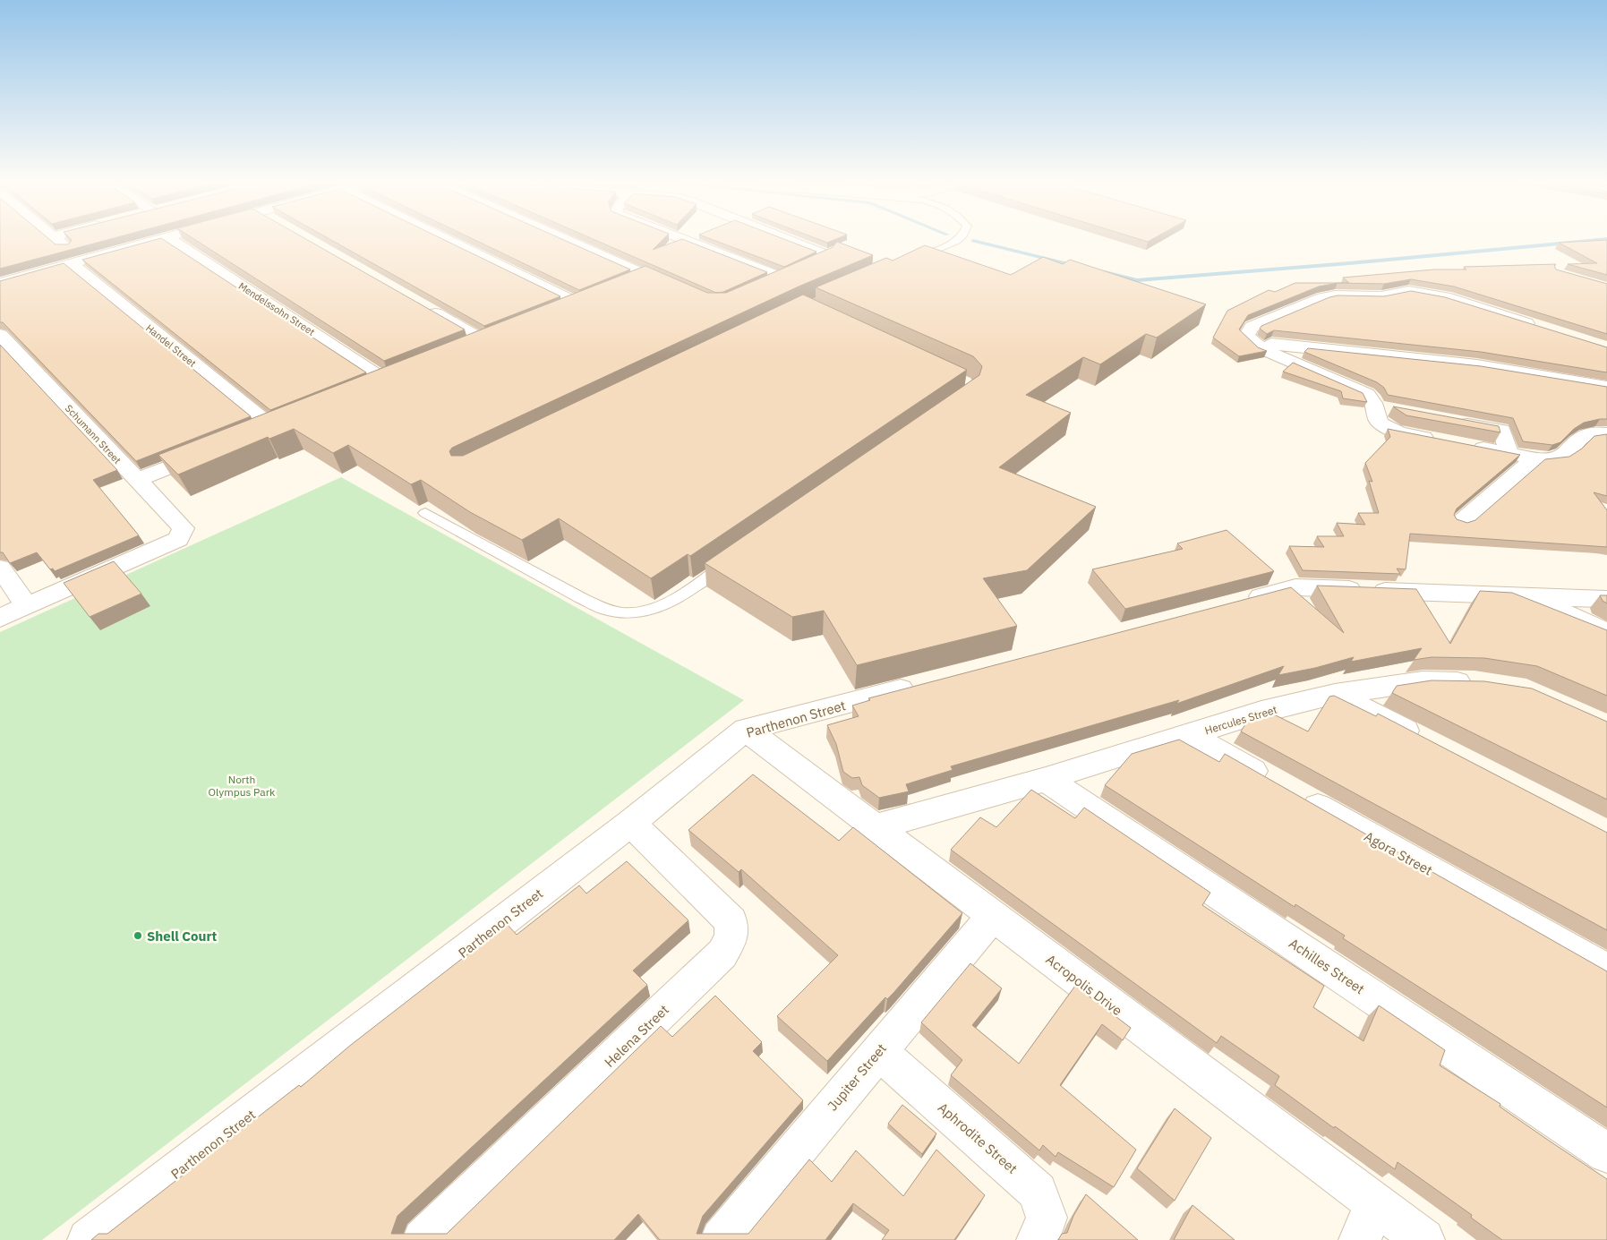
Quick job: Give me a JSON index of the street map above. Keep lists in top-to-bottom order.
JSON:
{
  "streets": {
    "street": [
      "Mendelssohn Street",
      "Handel Street",
      "Schumann Street",
      "Parthenon Street",
      "Hercules Street",
      "Agora Street",
      "Achilles Street",
      "Acropolis Drive",
      "Helena Street",
      "Jupiter Street",
      "Aphrodite Street"
    ]
  },
  "crossings": [
    ["Parthenon Street", "Acropolis Drive"],
    ["Parthenon Street", "Helena Street"],
    ["Hercules Street", "Agora Street"],
    ["Hercules Street", "Achilles Street"],
    ["Hercules Street", "Acropolis Drive"],
    ["Acropolis Drive", "Jupiter Street"],
    ["Jupiter Street", "Aphrodite Street"]
  ],
  "parks": ["North Olympus Park"],
  "places": ["Shell Court"]
}
